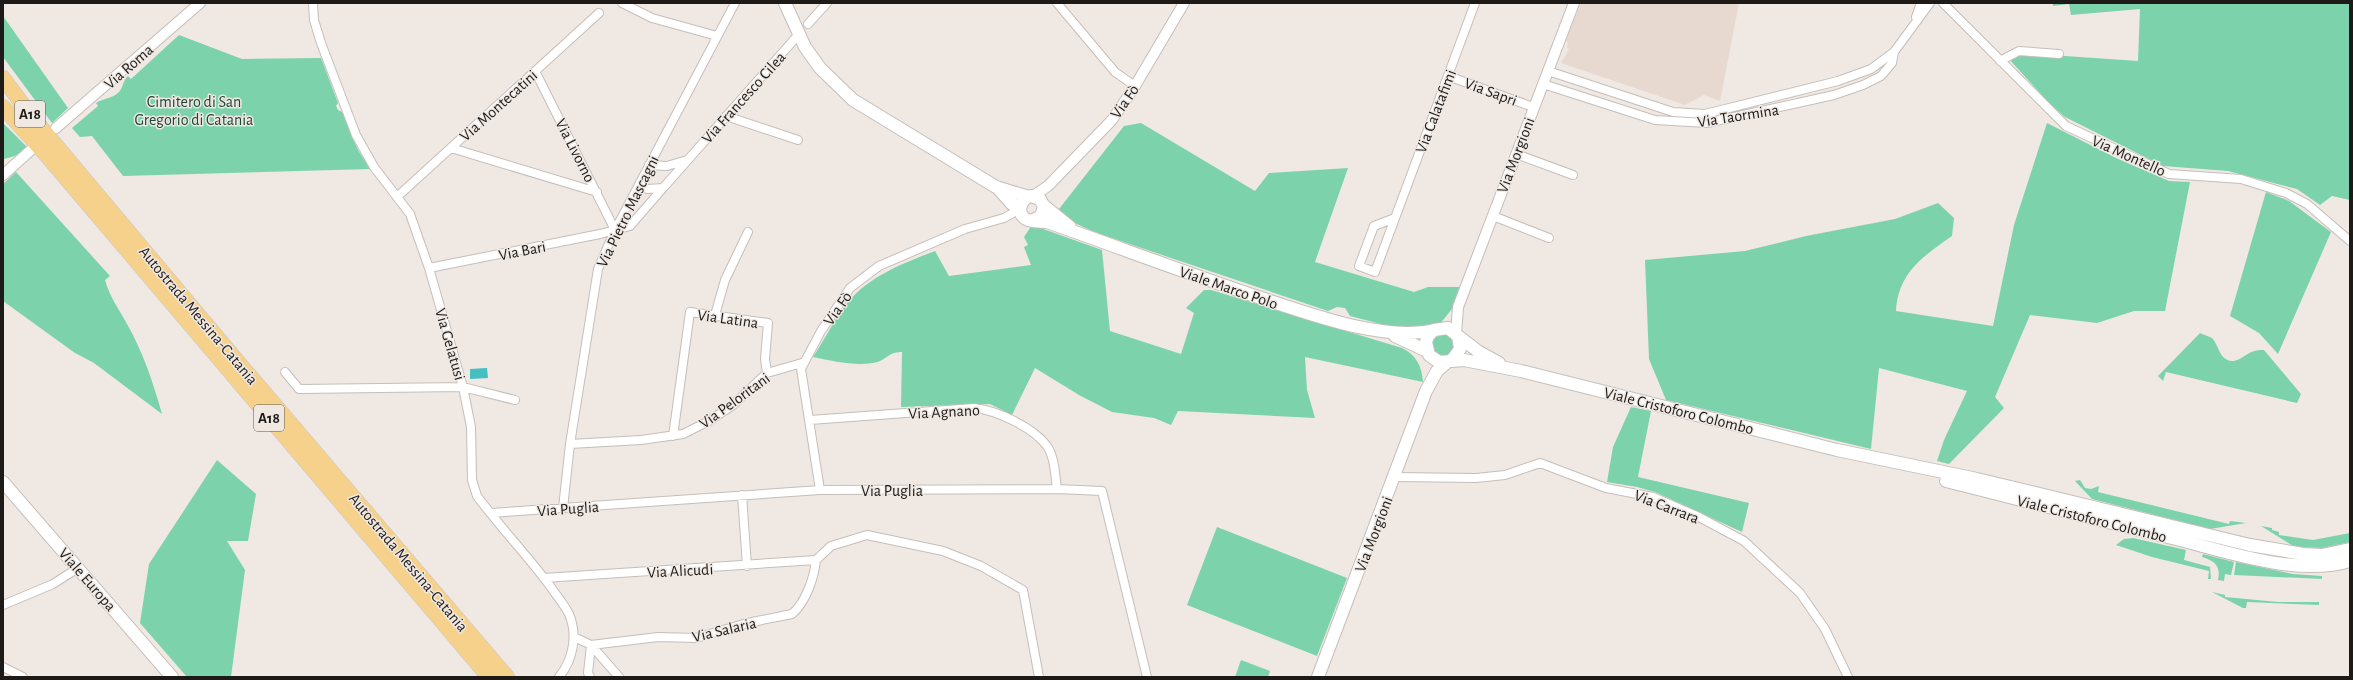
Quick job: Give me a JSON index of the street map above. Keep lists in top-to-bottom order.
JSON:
{
  "streets": {
    "highway": ["A18", "Autostrada Messina-Catania"],
    "main road": [
      "Via Morgioni",
      "Viale Marco Polo",
      "Viale Cristoforo Colombo",
      "Viale Europa"
    ],
    "street": [
      "Via Roma",
      "Via Sapri",
      "Via Francesco Cilea",
      "Via Fò",
      "Via Montecatini",
      "Via Calatafimi",
      "Via Taormina",
      "Via Livorno",
      "Via Montello",
      "Via Pietro Mascagni",
      "Via Bari",
      "Via Latina",
      "Via Gelatusi",
      "Via Peloritani",
      "Via Agnano",
      "Via Puglia",
      "Via Carrara",
      "Via Alicudi",
      "Via Salaria"
    ]
  },
  "crossings": [
    ["Via Sapri", "Via Calatafimi"],
    ["Via Sapri", "Via Morgioni"],
    ["Via Francesco Cilea", "Via Bari"],
    ["Via Fò", "Viale Marco Polo"],
    ["Via Fò", "Via Peloritani"],
    ["Via Montecatini", "Via Livorno"],
    ["Via Montecatini", "Via Gelatusi"],
    ["Via Taormina", "Via Morgioni"],
    ["Via Livorno", "Via Pietro Mascagni"],
    ["Via Livorno", "Via Bari"],
    ["Via Morgioni", "Via Carrara"],
    ["Via Pietro Mascagni", "Via Bari"],
    ["Via Pietro Mascagni", "Via Peloritani"],
    ["Via Pietro Mascagni", "Via Puglia"],
    ["Via Bari", "Via Gelatusi"],
    ["Via Latina", "Via Peloritani"],
    ["Via Gelatusi", "Via Puglia"],
    ["Via Gelatusi", "Via Alicudi"],
    ["Via Agnano", "Via Puglia"],
    ["Via Alicudi", "Via Salaria"]
  ],
  "parks": ["Cimitero di San Gregorio di Catania"]
}
